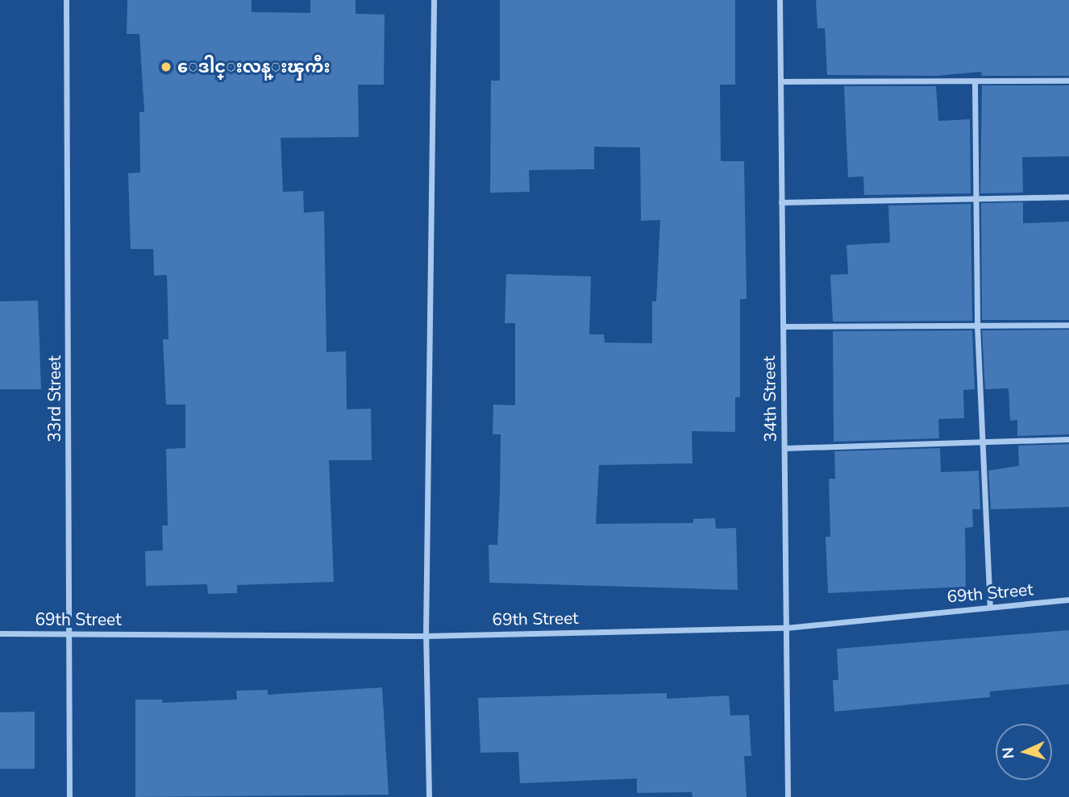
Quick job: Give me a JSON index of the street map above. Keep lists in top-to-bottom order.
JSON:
{
  "streets": {
    "street": ["33rd Street", "34th Street", "69th Street"]
  },
  "crossings": [
    ["33rd Street", "69th Street"],
    ["34th Street", "69th Street"]
  ],
  "places": ["ေဒါင္းလန္းၾကီး"],
  "north": "left"
}
